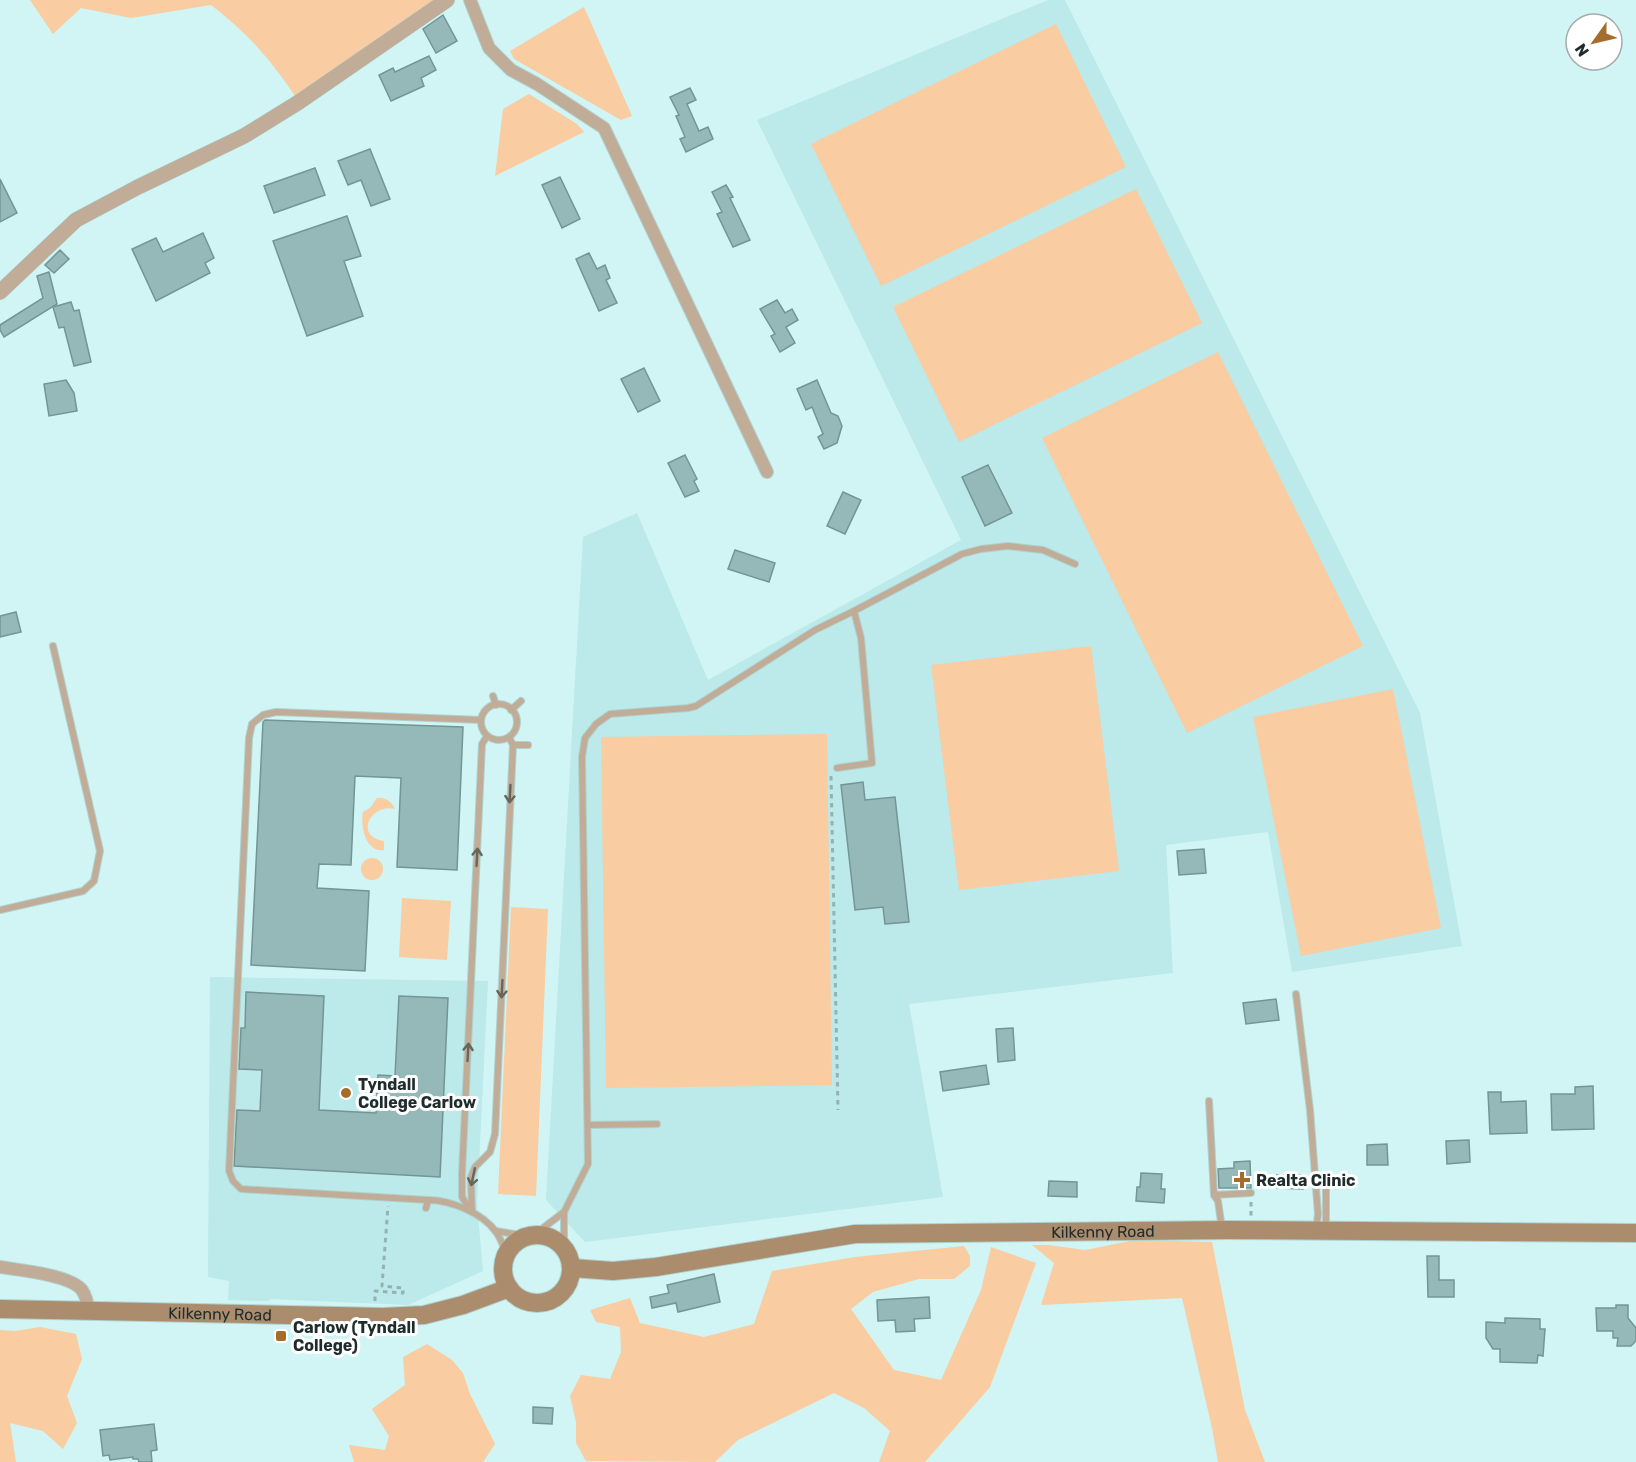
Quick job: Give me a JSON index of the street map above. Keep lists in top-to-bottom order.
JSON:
{
  "streets": {
    "main road": ["Kilkenny Road"]
  },
  "places": {
    "other": ["Tyndall College Carlow"],
    "health": ["Realta Clinic"],
    "transit": ["Carlow (Tyndall College)"]
  },
  "north": "bottom left"
}
